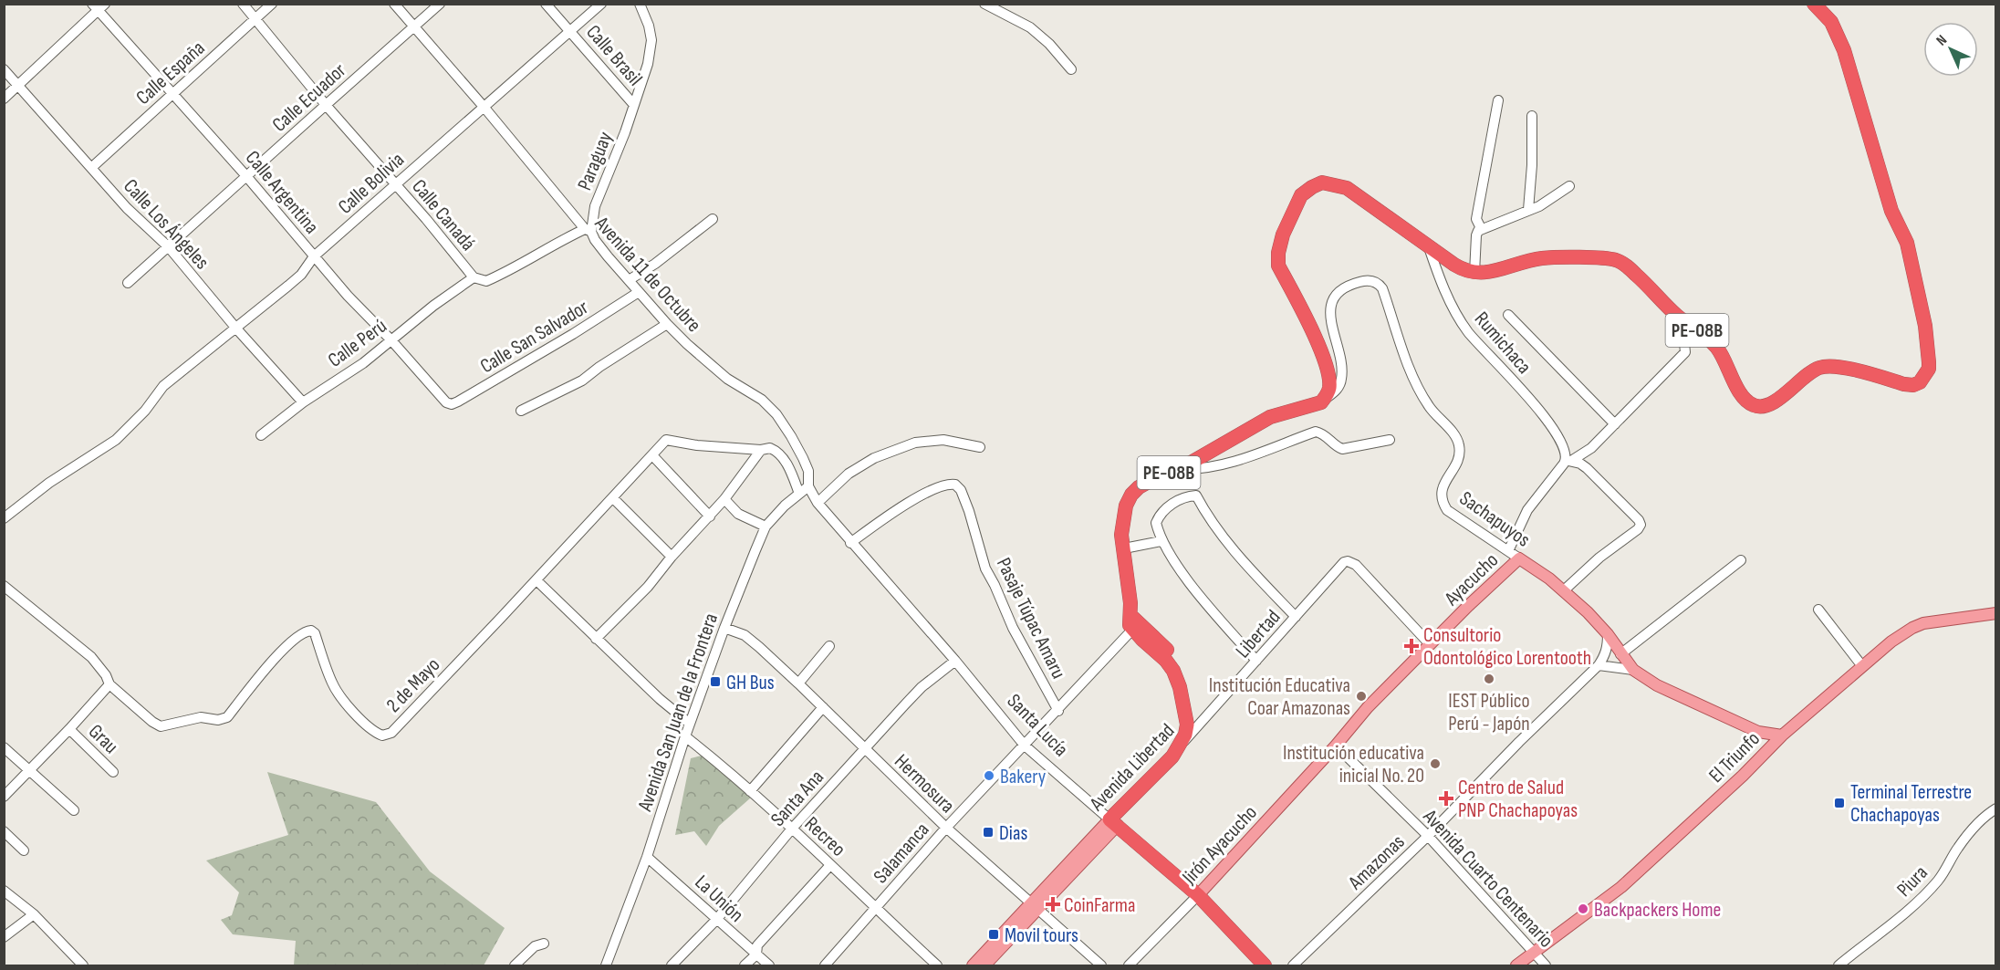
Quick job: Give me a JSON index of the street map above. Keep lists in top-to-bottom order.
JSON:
{
  "streets": {
    "highway": ["PE-08B", "Santa Lucía", "Avenida Libertad"],
    "main road": [
      "Sachapuyos",
      "Ayacucho",
      "El Triunfo",
      "Jirón Ayacucho"
    ],
    "street": [
      "Calle Brasil",
      "Calle España",
      "Calle Ecuador",
      "Paraguay",
      "Calle Bolivia",
      "Calle Argentina",
      "Calle Canadá",
      "Calle Los Ángeles",
      "Avenida 11 de Octubre",
      "Calle San Salvador",
      "Calle Perú",
      "Rumichaca",
      "Pasaje Túpac Amaru",
      "Libertad",
      "2 de Mayo",
      "Avenida San Juan de la Frontera",
      "Grau",
      "Hermosura",
      "Santa Ana",
      "Recreo",
      "Salamanca",
      "Amazonas",
      "Avenida Cuarto Centenario",
      "Piura",
      "La Unión"
    ]
  },
  "crossings": [
    ["Calle Brasil", "Paraguay"],
    ["Calle Brasil", "Calle Bolivia"],
    ["Calle España", "Calle Argentina"],
    ["Calle España", "Calle Canadá"],
    ["Calle España", "Calle Los Ángeles"],
    ["Calle Ecuador", "Calle Argentina"],
    ["Calle Ecuador", "Calle Canadá"],
    ["Calle Ecuador", "Calle Los Ángeles"],
    ["Calle Ecuador", "Avenida 11 de Octubre"],
    ["Paraguay", "Calle Canadá"],
    ["Paraguay", "Avenida 11 de Octubre"],
    ["Calle Bolivia", "Calle Argentina"],
    ["Calle Bolivia", "Calle Canadá"],
    ["Calle Bolivia", "Calle Los Ángeles"],
    ["Calle Bolivia", "Avenida 11 de Octubre"],
    ["Calle Argentina", "Calle San Salvador"],
    ["Calle Argentina", "Calle Perú"],
    ["Calle Canadá", "Avenida 11 de Octubre"],
    ["Calle Canadá", "Calle Perú"],
    ["Calle Los Ángeles", "Calle Perú"],
    ["Avenida 11 de Octubre", "Calle San Salvador"],
    ["Avenida 11 de Octubre", "Avenida San Juan de la Frontera"],
    ["Avenida 11 de Octubre", "Santa Lucía"],
    ["PE-08B", "Sachapuyos"],
    ["PE-08B", "Ayacucho"],
    ["PE-08B", "Salamanca"],
    ["Rumichaca", "Ayacucho"],
    ["Sachapuyos", "Ayacucho"],
    ["Sachapuyos", "El Triunfo"],
    ["Sachapuyos", "Amazonas"],
    ["Ayacucho", "Libertad"],
    ["Ayacucho", "Jirón Ayacucho"],
    ["Ayacucho", "Avenida Cuarto Centenario"],
    ["Pasaje Túpac Amaru", "Santa Lucía"],
    ["Pasaje Túpac Amaru", "Salamanca"],
    ["Libertad", "Avenida Libertad"],
    ["Avenida San Juan de la Frontera", "Santa Lucía"],
    ["Avenida San Juan de la Frontera", "Hermosura"],
    ["Avenida San Juan de la Frontera", "Recreo"],
    ["Avenida San Juan de la Frontera", "La Unión"],
    ["Santa Lucía", "Avenida Libertad"],
    ["Santa Lucía", "Santa Ana"],
    ["Santa Lucía", "Jirón Ayacucho"],
    ["Santa Lucía", "Salamanca"],
    ["El Triunfo", "Avenida Cuarto Centenario"],
    ["Avenida Libertad", "Hermosura"],
    ["Hermosura", "Santa Ana"],
    ["Hermosura", "Salamanca"],
    ["Santa Ana", "Recreo"],
    ["Santa Ana", "La Unión"],
    ["Recreo", "Salamanca"],
    ["Jirón Ayacucho", "Avenida Cuarto Centenario"],
    ["Amazonas", "Avenida Cuarto Centenario"]
  ],
  "places": {
    "health": ["Consultorio Odontológico Lorentooth", "Centro de Salud PNP Chachapoyas", "CoinFarma"],
    "other": [
      "IEST Público Perú - Japón",
      "Institución Educativa Coar Amazonas",
      "Institución educativa inicial No. 20",
      "Bakery",
      "Backpackers Home"
    ],
    "transit": [
      "GH Bus",
      "Terminal Terrestre Chachapoyas",
      "Dias",
      "Movil tours"
    ]
  },
  "north": "top left"
}
